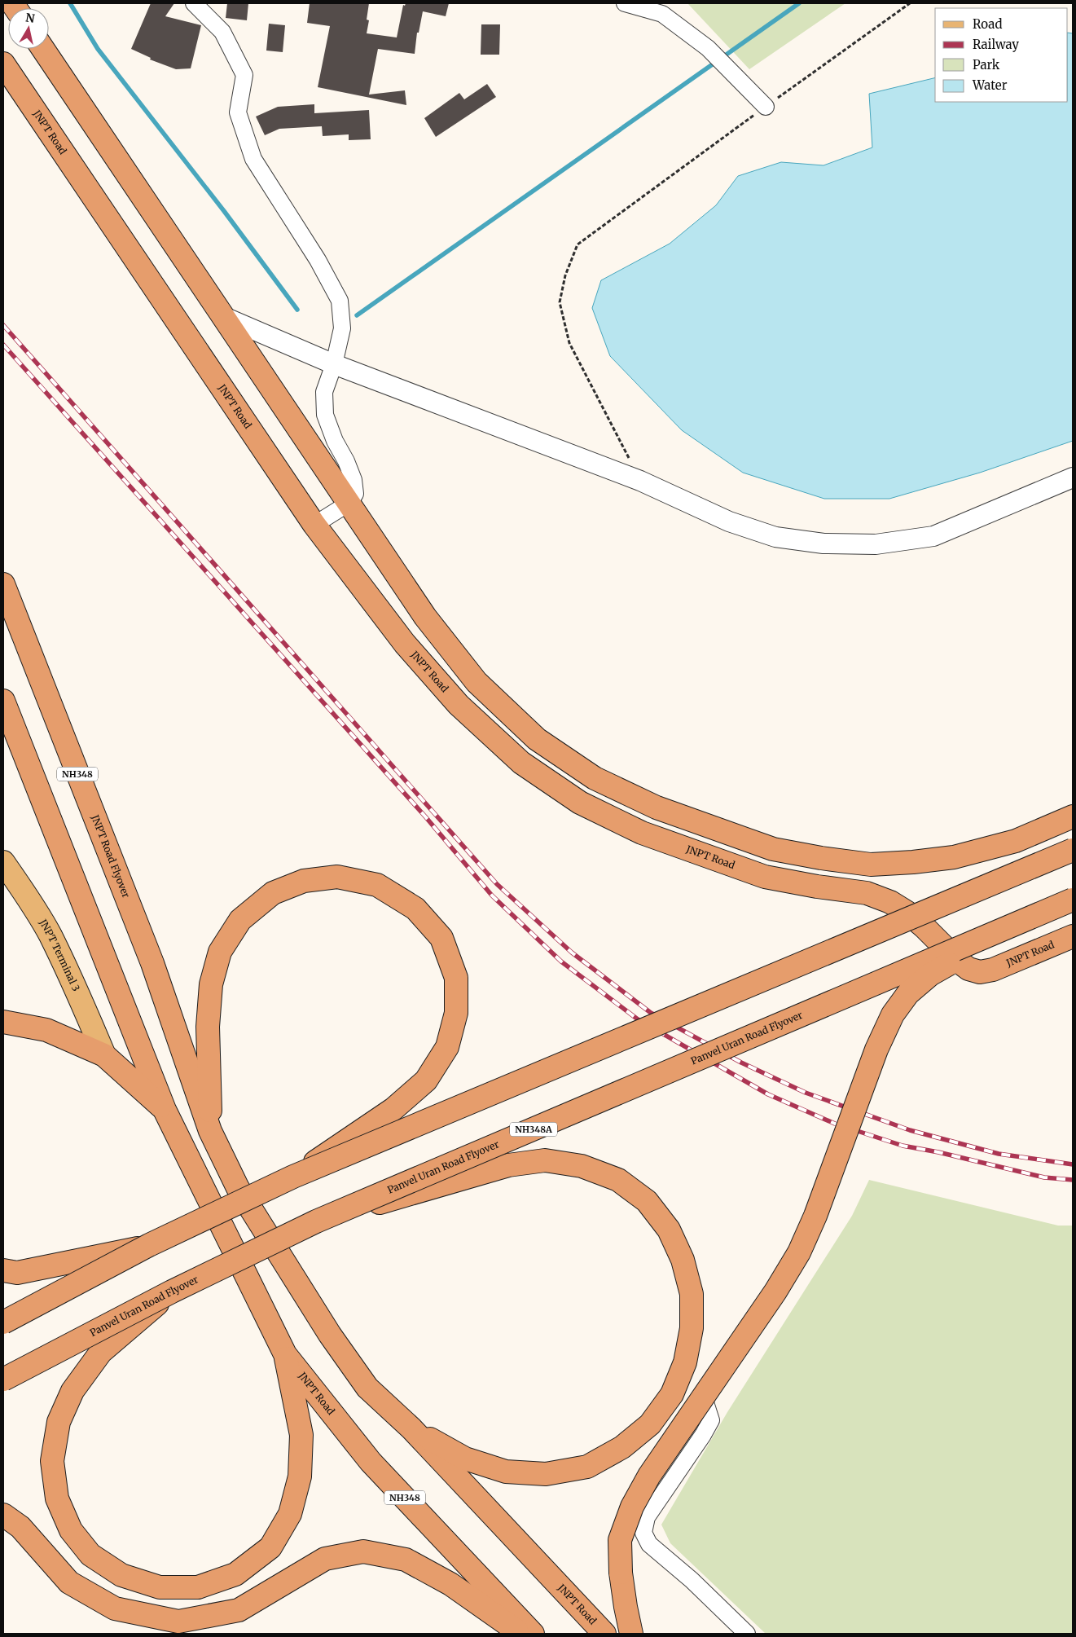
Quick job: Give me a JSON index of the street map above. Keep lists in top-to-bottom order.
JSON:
{
  "streets": {
    "highway": [
      "JNPT Road",
      "NH348",
      "JNPT Road Flyover",
      "Panvel Uran Road Flyover",
      "NH348A"
    ],
    "main road": ["JNPT Terminal 3"]
  },
  "crossings": [
    ["JNPT Road", "NH348"],
    ["JNPT Road", "JNPT Road Flyover"]
  ],
  "legend": [
    "Road",
    "Railway",
    "Park",
    "Water"
  ],
  "north": "top"
}
